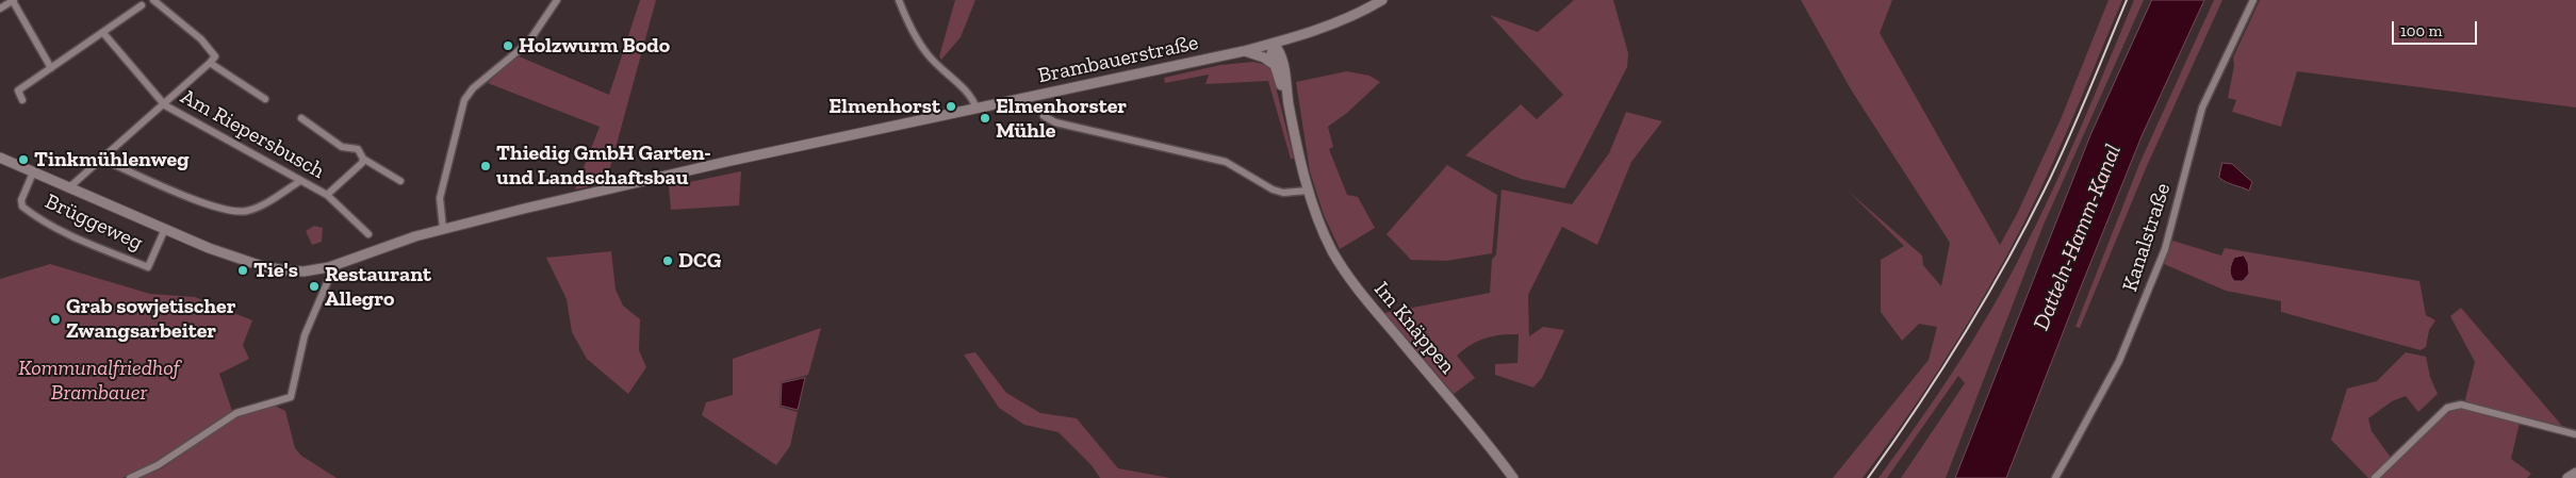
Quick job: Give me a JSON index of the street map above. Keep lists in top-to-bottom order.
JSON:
{
  "streets": {
    "main road": ["Brambauerstraße", "Im Knäppen"],
    "street": ["Am Riepersbusch", "Brüggeweg", "Kanalstraße"]
  },
  "crossings": [
    ["Brambauerstraße", "Brüggeweg"],
    ["Brambauerstraße", "Im Knäppen"]
  ],
  "water": ["Datteln-Hamm-Kanal"],
  "parks": ["Kommunalfriedhof Brambauer"],
  "places": [
    "Holzwurm Bodo",
    "Elmenhorst",
    "Elmenhorster Mühle",
    "Tinkmühlenweg",
    "Thiedig GmbH Garten- und Landschaftsbau",
    "DCG",
    "Tie's",
    "Restaurant Allegro",
    "Grab sowjetischer Zwangsarbeiter"
  ],
  "scale_bar": "100 m"
}
